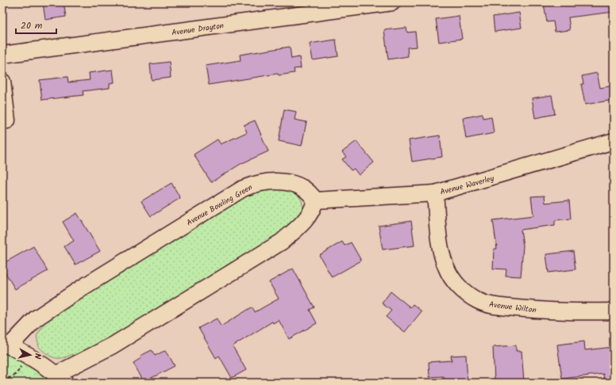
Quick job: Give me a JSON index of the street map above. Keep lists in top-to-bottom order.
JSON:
{
  "streets": {
    "street": [
      "Avenue Drayton",
      "Avenue Waverley",
      "Avenue Bowling Green",
      "Avenue Wilton"
    ]
  },
  "crossings": [
    ["Avenue Waverley", "Avenue Bowling Green"],
    ["Avenue Waverley", "Avenue Wilton"]
  ],
  "scale_bar": "20 m",
  "north": "right"
}
